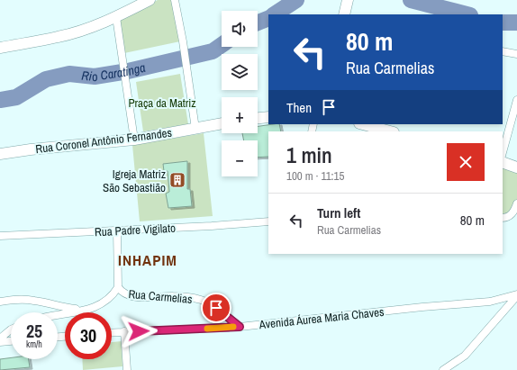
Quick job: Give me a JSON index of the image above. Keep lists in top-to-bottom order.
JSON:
{
  "streets": {
    "street": [
      "Rua Coronel Antônio Fernandes",
      "Rua Padre Vigilato",
      "Rua Carmelias",
      "Avenida Áurea Maria Chaves"
    ]
  },
  "crossings": [
    ["Rua Carmelias", "Avenida Áurea Maria Chaves"]
  ],
  "districts": ["INHAPIM"],
  "water": ["Rio Caratinga"],
  "parks": ["Praça da Matriz"],
  "places": {
    "building": ["Igreja Matriz São Sebastião"]
  },
  "page": {
    "map_buttons": ["+", "−"],
    "turn": ["80 m", "Rua Carmelias"],
    "then": "Then",
    "heading": ["1 min", "100 m · 11:15"],
    "list": [
      {
        "name": "Turn left",
        "note": "Rua Carmelias",
        "value": "80 m"
      }
    ],
    "speed": "25 km/h",
    "limit": "30"
  }
}
